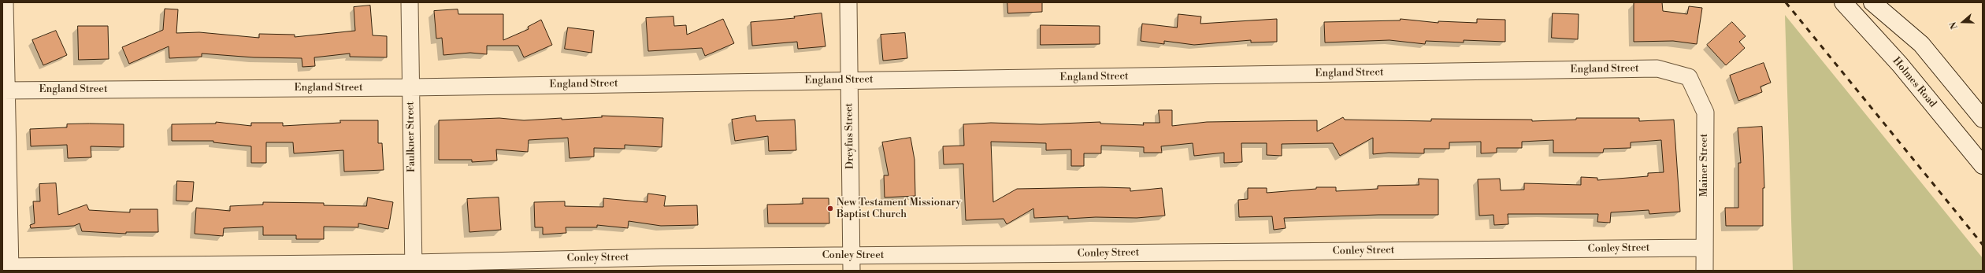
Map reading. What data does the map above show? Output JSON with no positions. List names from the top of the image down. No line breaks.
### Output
{"streets":{"main road":["Holmes Road"],"street":["England Street","Dreyfus Street","Faulkner Street","Mainer Street","Conley Street"]},"crossings":[["England Street","Dreyfus Street"],["England Street","Faulkner Street"],["England Street","Mainer Street"],["Dreyfus Street","Conley Street"],["Faulkner Street","Conley Street"],["Mainer Street","Conley Street"]],"places":["New Testament Missionary Baptist Church"],"north":"left"}
